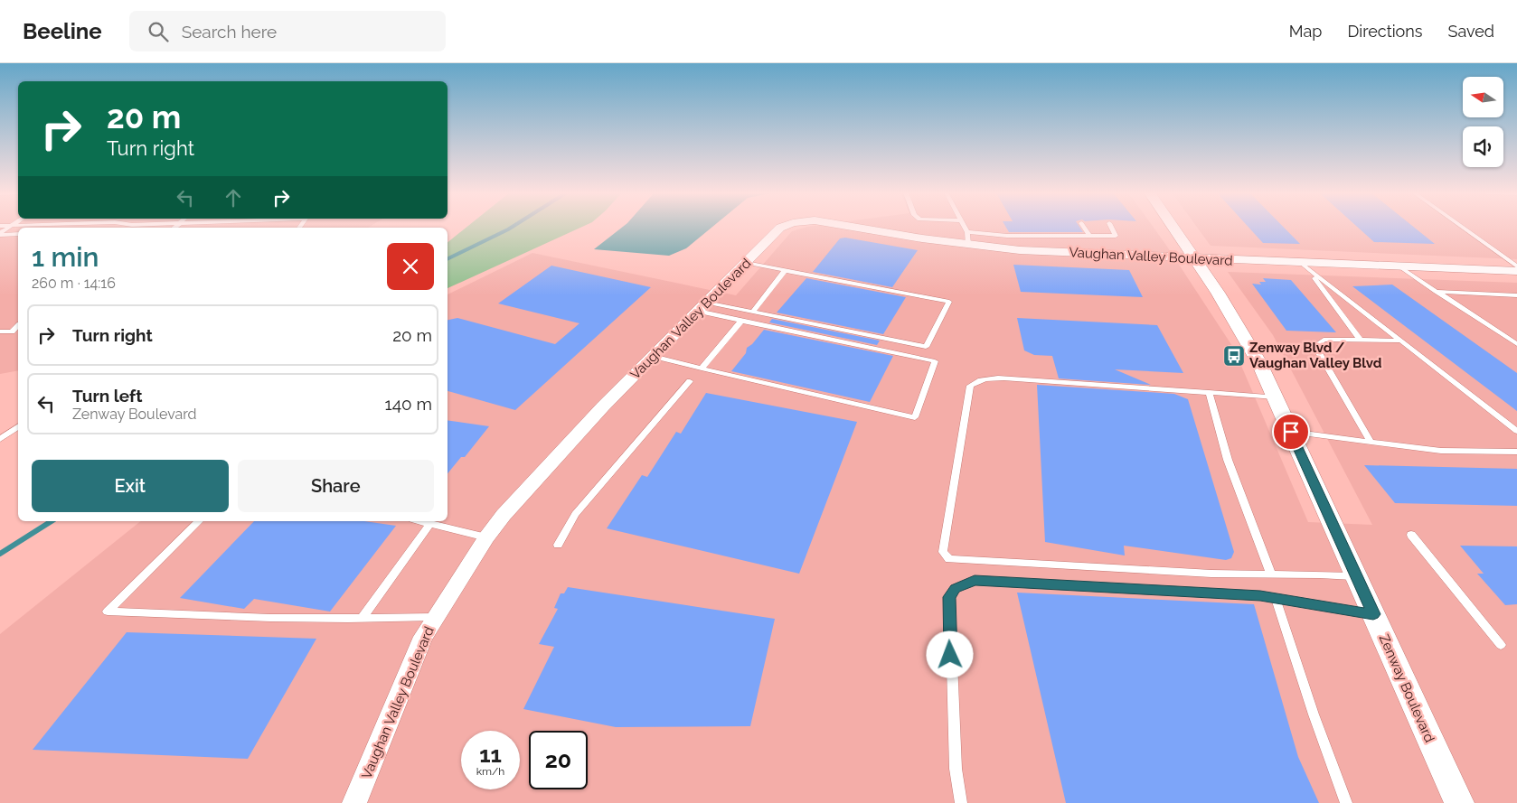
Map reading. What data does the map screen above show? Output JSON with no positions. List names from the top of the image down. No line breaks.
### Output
{"streets":{"street":["Vaughan Valley Boulevard","Zenway Boulevard"]},"crossings":[["Vaughan Valley Boulevard","Zenway Boulevard"]],"places":{"bus stop":["Zenway Blvd / Vaughan Valley Blvd"]},"north":"left","page":{"header":"Beeline","search":"Search here","nav":["Map","Directions","Saved"],"turn":["20 m","Turn right"],"heading":["1 min","260 m · 14:16"],"list":[{"name":"Turn right","value":"20 m"},{"name":"Turn left","note":"Zenway Boulevard","value":"140 m"}],"buttons":["Exit","Share"],"speed":"11 km/h","limit":"20"}}
